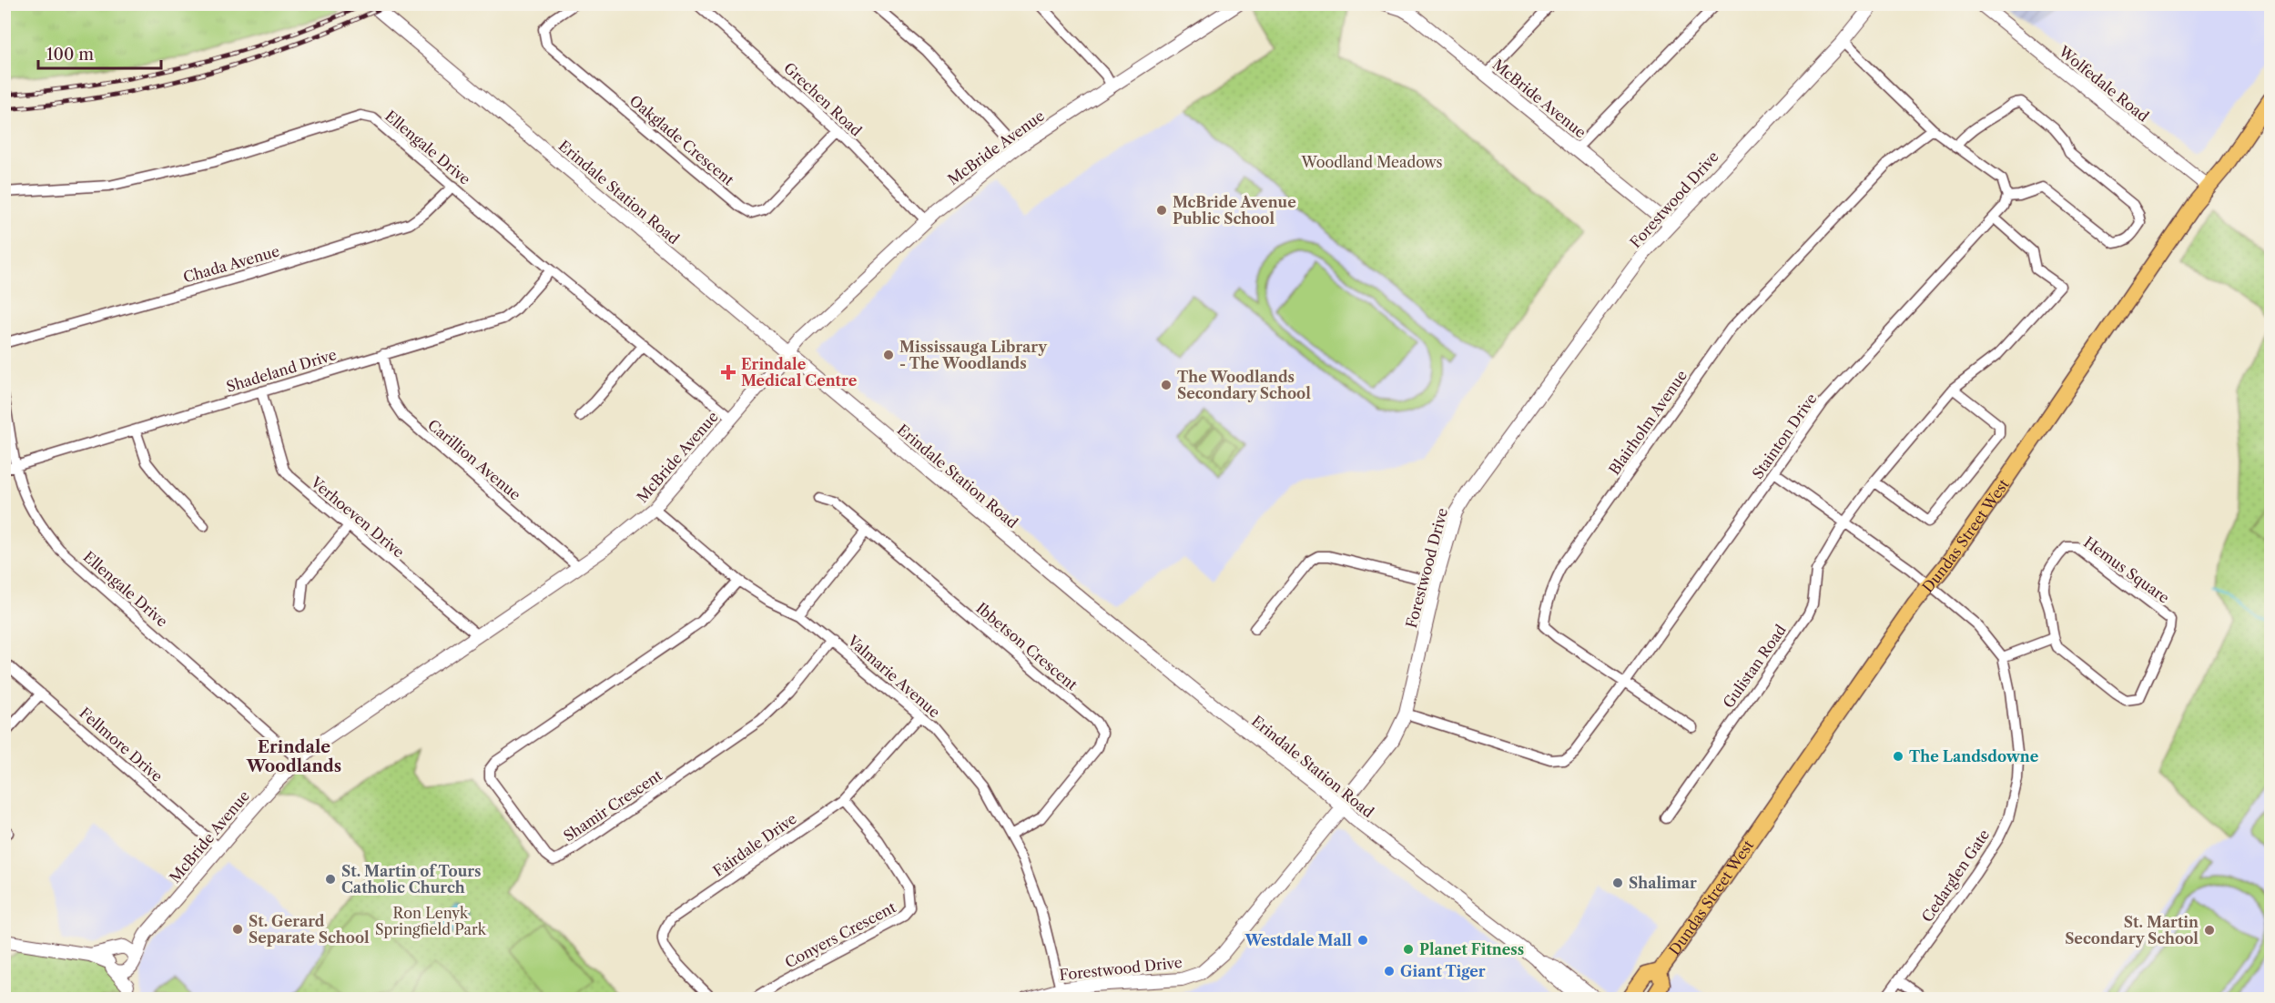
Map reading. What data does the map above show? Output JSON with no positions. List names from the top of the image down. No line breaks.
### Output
{"streets":{"main road":["Dundas Street West"],"street":["Wolfedale Road","McBride Avenue","Grechen Road","Oakglade Crescent","Ellengale Drive","Erindale Station Road","Forestwood Drive","Chada Avenue","Shadeland Drive","Blairholm Avenue","Stainton Drive","Carillion Avenue","Verhoeven Drive","Hemus Square","Ibbetson Crescent","Gulistan Road","Valmarie Avenue","Fellmore Drive","Shamir Crescent","Fairdale Drive","Cedarglen Gate","Conyers Crescent"]},"crossings":[["Wolfedale Road","Dundas Street West"],["McBride Avenue","Grechen Road"],["McBride Avenue","Ellengale Drive"],["McBride Avenue","Erindale Station Road"],["McBride Avenue","Forestwood Drive"],["McBride Avenue","Carillion Avenue"],["McBride Avenue","Verhoeven Drive"],["McBride Avenue","Valmarie Avenue"],["McBride Avenue","Fellmore Drive"],["Grechen Road","Oakglade Crescent"],["Ellengale Drive","Chada Avenue"],["Ellengale Drive","Shadeland Drive"],["Erindale Station Road","Forestwood Drive"],["Forestwood Drive","Stainton Drive"],["Forestwood Drive","Valmarie Avenue"],["Shadeland Drive","Carillion Avenue"],["Shadeland Drive","Verhoeven Drive"],["Blairholm Avenue","Stainton Drive"],["Stainton Drive","Gulistan Road"],["Stainton Drive","Cedarglen Gate"],["Dundas Street West","Cedarglen Gate"],["Ibbetson Crescent","Valmarie Avenue"],["Gulistan Road","Cedarglen Gate"],["Valmarie Avenue","Shamir Crescent"],["Valmarie Avenue","Fairdale Drive"],["Fairdale Drive","Conyers Crescent"]],"districts":["Erindale Woodlands"],"parks":["Woodland Meadows","Ron Lenyk Springfield Park"],"places":{"other":["McBride Avenue Public School","Mississauga Library - The Woodlands","The Woodlands Secondary School","The Landsdowne","St. Martin of Tours Catholic Church","Shalimar","St. Gerard Separate School","St. Martin Secondary School","Westdale Mall","Planet Fitness","Giant Tiger"],"health":["Erindale Medical Centre"]},"scale_bar":"100 m"}
